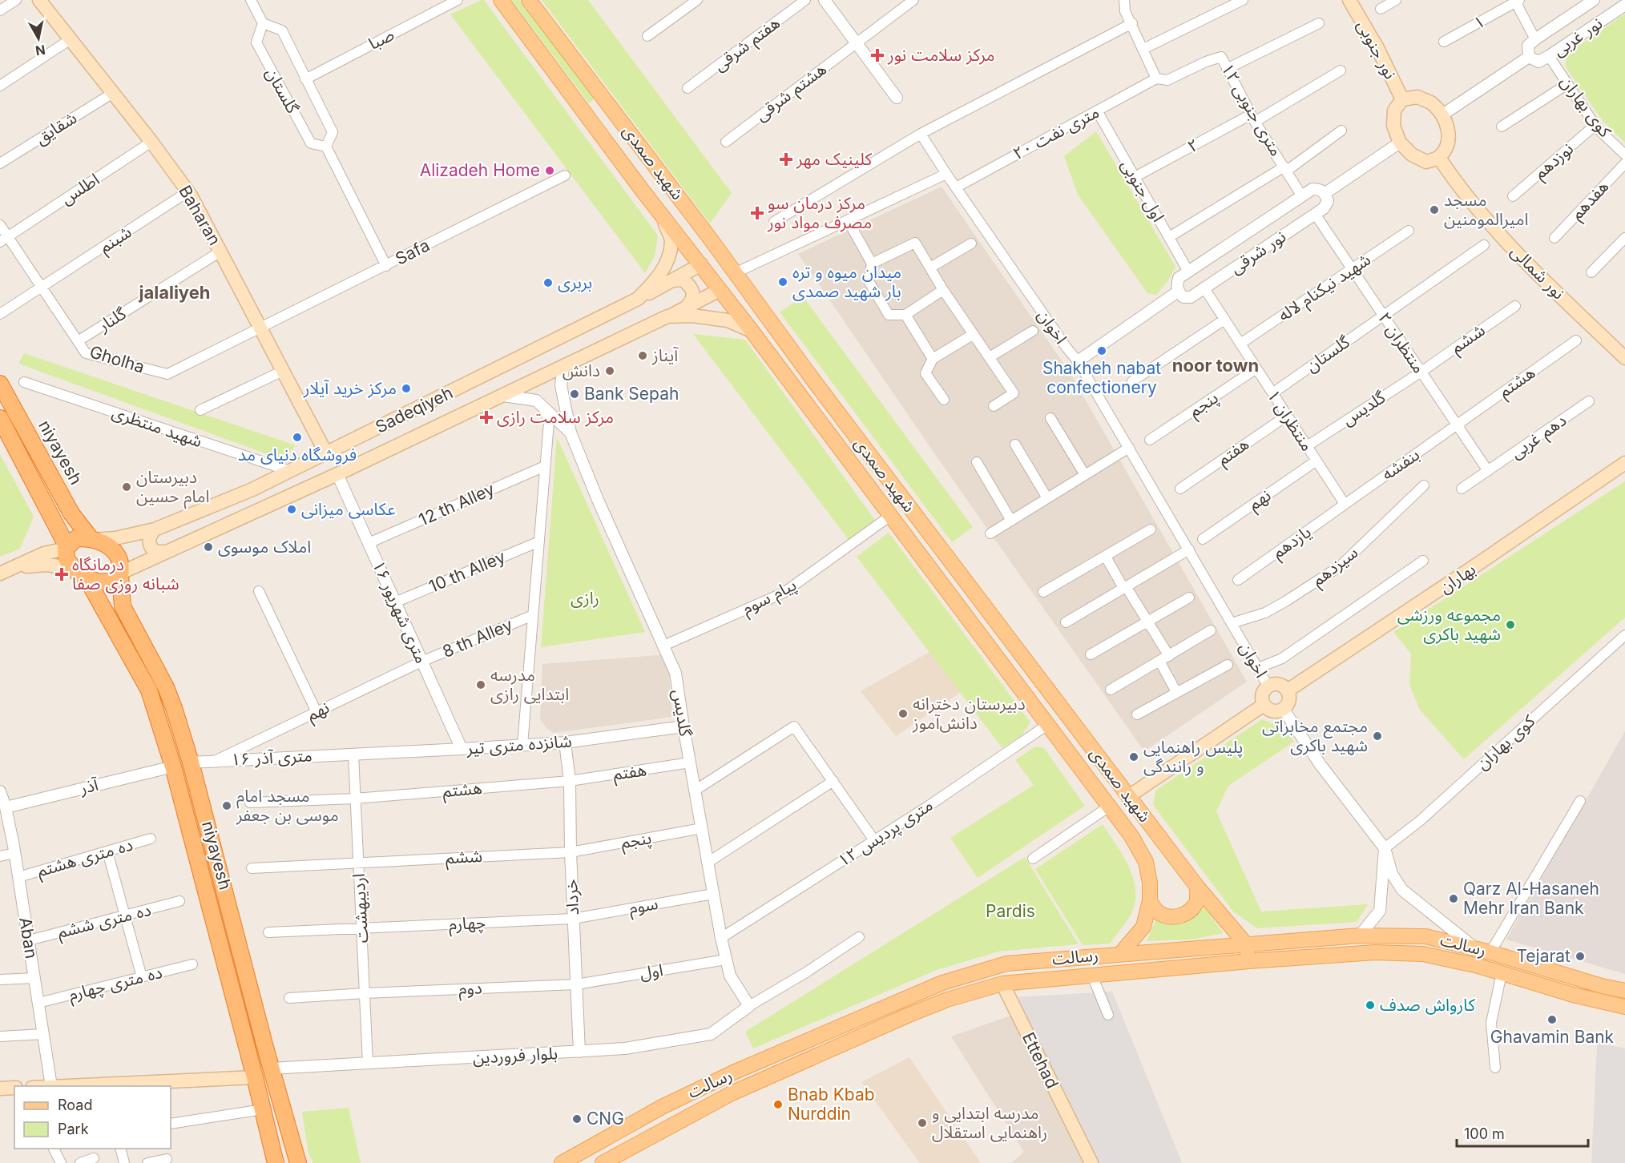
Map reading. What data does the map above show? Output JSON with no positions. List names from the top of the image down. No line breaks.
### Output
{"streets":{"highway":["niyayesh"],"main road":["نور جنوبی","شهید صمدی","Baharan","نور شمالی","Sadeqiyeh","بهاران","رسالت","Ettehad"],"street":["۱","نور غربی","صبا","هفتم شرقی","گلستان","هشتم شرقی","کوی بهاران","۱۲ متری جنوبی","شقایق","۲۰ متری نفت","۲","نوزدهم","اطلس","اول جنوبی","هفدهم","شبنم","Safa","نور شرقی","شهید نیکنام لاله","گلنار","اخوان","ششم","منتظران ۲","Gholha","هشتم","پنجم","گلدیس","منتظران ۱","شهید منتظری","دهم غربی","هفتم","بنفشه","نهم","12 th Alley","یازدهم","سیزدهم","10 th Alley","پیام سوم","۱۶ متری شهریور","8 th Alley","شانزده متری تیر","۱۶ متری آذر","آذر","۱۲ متری پردیس","ده متری هشتم","خرداد","سوم","اردیبهشت","ده متری ششم","چهارم","Aban","اول","ده متری چهارم","دوم","بلوار فروردین"]},"crossings":[["نور غربی","نور جنوبی"],["نور غربی","کوی بهاران"],["نور غربی","نور شرقی"],["نور غربی","نور شمالی"],["صبا","گلستان"],["نور جنوبی","نور شرقی"],["نور جنوبی","نور شمالی"],["گلستان","منتظران ۲"],["گلستان","منتظران ۱"],["کوی بهاران","نوزدهم"],["۱۲ متری جنوبی","۲۰ متری نفت"],["۱۲ متری جنوبی","۲"],["۱۲ متری جنوبی","نور شرقی"],["شقایق","Baharan"],["۲۰ متری نفت","اول جنوبی"],["۲۰ متری نفت","اخوان"],["۲","اول جنوبی"],["شهید صمدی","Sadeqiyeh"],["شهید صمدی","پیام سوم"],["شهید صمدی","۱۲ متری پردیس"],["شهید صمدی","رسالت"],["اطلس","Baharan"],["اطلس","Gholha"],["اول جنوبی","نور شرقی"],["Baharan","شبنم"],["Baharan","Safa"],["Baharan","گلنار"],["Baharan","Gholha"],["Baharan","Sadeqiyeh"],["شبنم","Gholha"],["Safa","Gholha"],["نور شرقی","نور شمالی"],["نور شرقی","اخوان"],["نور شرقی","منتظران ۲"],["نور شرقی","منتظران ۱"],["شهید نیکنام لاله","منتظران ۲"],["شهید نیکنام لاله","منتظران ۱"],["گلنار","Gholha"],["اخوان","سیزدهم"],["اخوان","بهاران"],["ششم","منتظران ۲"],["ششم","پنجم"],["ششم","گلدیس"],["ششم","خرداد"],["ششم","اردیبهشت"],["منتظران ۲","هشتم"],["منتظران ۲","گلدیس"],["منتظران ۲","دهم غربی"],["منتظران ۲","بنفشه"],["هشتم","هفتم"],["هشتم","بنفشه"],["هشتم","خرداد"],["هشتم","اردیبهشت"],["پنجم","گلدیس"],["پنجم","منتظران ۱"],["پنجم","خرداد"],["گلدیس","منتظران ۱"],["گلدیس","هفتم"],["گلدیس","پیام سوم"],["گلدیس","شانزده متری تیر"],["گلدیس","۱۲ متری پردیس"],["گلدیس","سوم"],["گلدیس","اول"],["گلدیس","بلوار فروردین"],["Sadeqiyeh","شهید منتظری"],["Sadeqiyeh","niyayesh"],["Sadeqiyeh","۱۶ متری شهریور"],["منتظران ۱","هفتم"],["منتظران ۱","بنفشه"],["منتظران ۱","نهم"],["منتظران ۱","یازدهم"],["هفتم","خرداد"],["niyayesh","۱۶ متری آذر"],["niyayesh","آذر"],["niyayesh","بلوار فروردین"],["بنفشه","یازدهم"],["نهم","۱۶ متری شهریور"],["نهم","8 th Alley"],["نهم","۱۶ متری آذر"],["12 th Alley","۱۶ متری شهریور"],["10 th Alley","۱۶ متری شهریور"],["۱۶ متری شهریور","8 th Alley"],["۱۶ متری شهریور","شانزده متری تیر"],["شانزده متری تیر","۱۶ متری آذر"],["شانزده متری تیر","خرداد"],["شانزده متری تیر","اردیبهشت"],["۱۶ متری آذر","اردیبهشت"],["آذر","Aban"],["ده متری هشتم","Aban"],["خرداد","سوم"],["خرداد","چهارم"],["خرداد","اول"],["خرداد","دوم"],["خرداد","بلوار فروردین"],["سوم","چهارم"],["اردیبهشت","چهارم"],["اردیبهشت","دوم"],["اردیبهشت","بلوار فروردین"],["ده متری ششم","Aban"],["Aban","ده متری چهارم"],["رسالت","Ettehad"],["اول","دوم"]],"districts":["jalaliyeh","noor town"],"parks":["رازی","Pardis"],"places":{"health":["مرکز سلامت نور","کلینیک مهر","مرکز درمان سو مصرف مواد نور","مرکز سلامت رازی","درمانگاه شبانه روزی صفا"],"other":["Alizadeh Home","مسجد امیرالمومنین","میدان میوه و تره بار شهید صمدی","بربری","Shakheh nabat confectionery","آیناز","دانش","مرکز خرید آیلار","Bank Sepah","فروشگاه دنیای مد","دبیرستان امام حسین","عکاسی میزانی","املاک موسوی","مجموعه ورزشی شهید باکری","مدرسه ابتدایی رازی","دبیرستان دخترانه دانش‌آموز","مجتمع مخابراتی شهید باکری","پلیس راهنمایی و رانندگی","مسجد امام موسی بن جعفر","Qarz Al-Hasaneh Mehr Iran Bank","Tejarat","کارواش صدف","Ghavamin Bank","Bnab Kbab Nurddin","CNG","مدرسه ابتدایی و راهنمایی استقلال"]},"legend":["Road","Park"],"scale_bar":"100 m","north":"bottom"}
